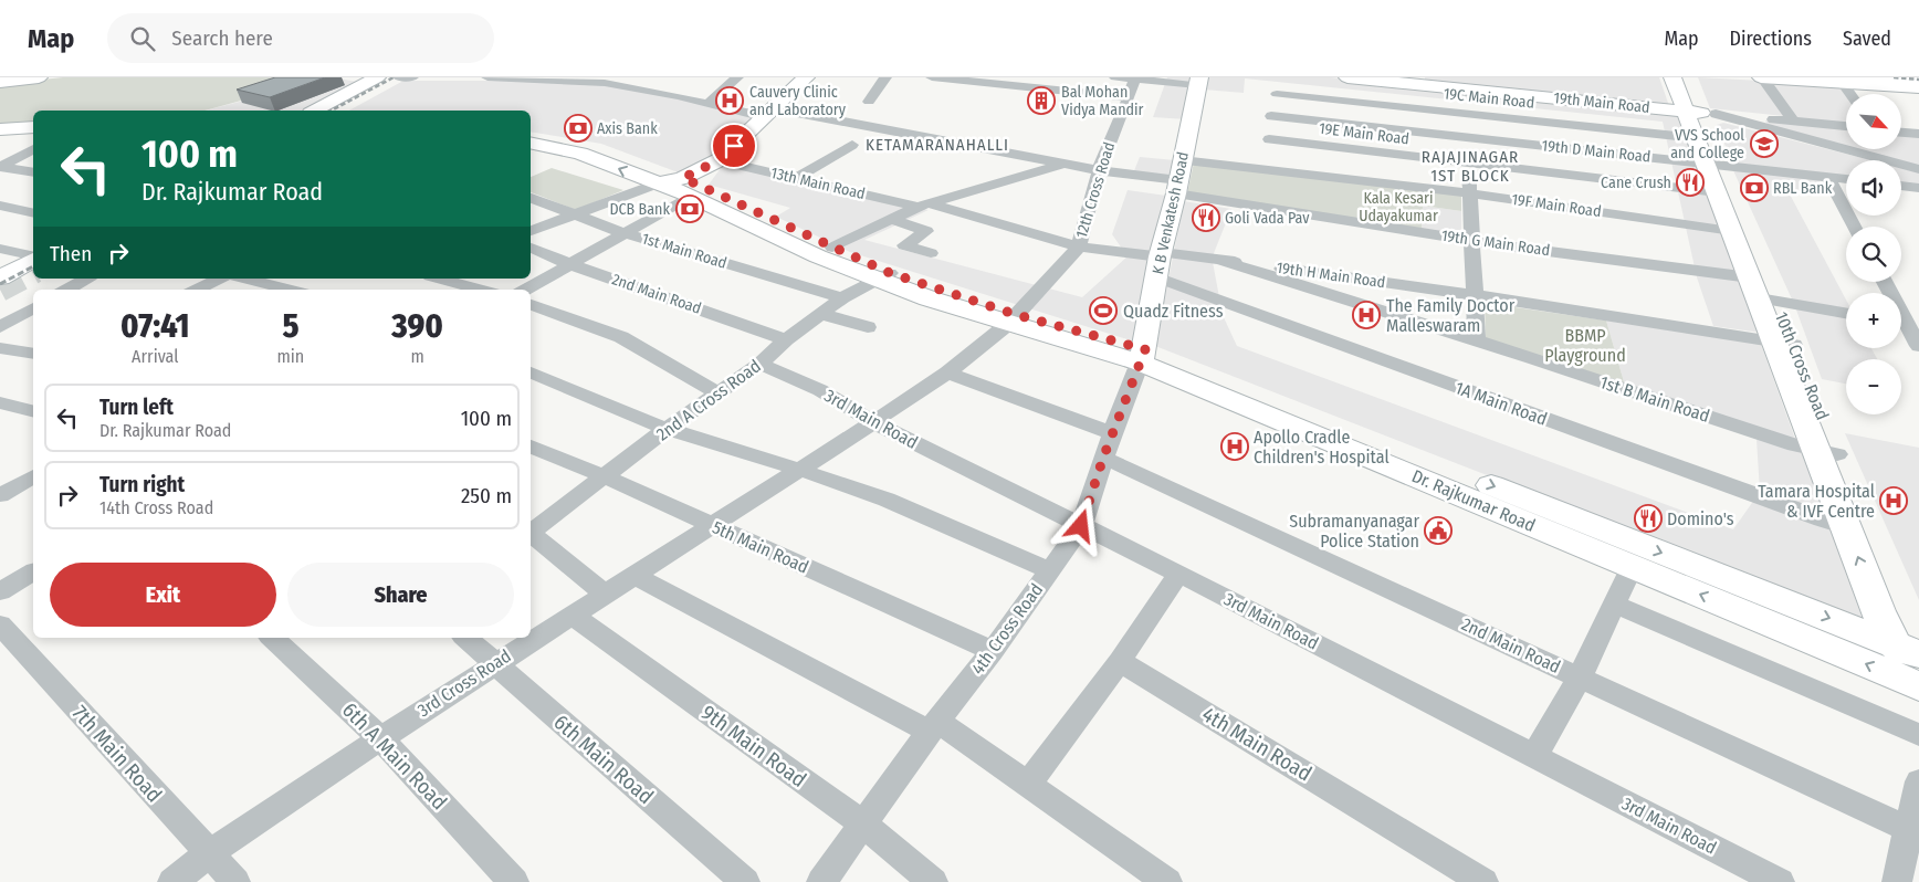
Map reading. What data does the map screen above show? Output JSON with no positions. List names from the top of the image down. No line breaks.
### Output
{"streets":{"main road":["19th Main Road","K B Venkatesh Road","10th Cross Road","Dr. Rajkumar Road"],"street":["19C Main Road","19E Main Road","19th D Main Road","13th Main Road","12th Cross Road","19F Main Road","19th G Main Road","1st Main Road","19th H Main Road","2nd Main Road","1st B Main Road","2nd A Cross Road","1A Main Road","3rd Main Road","5th Main Road","4th Cross Road","3rd Cross Road","4th Main Road","9th Main Road","7th Main Road","6th A Main Road","6th Main Road"]},"crossings":[["19C Main Road","10th Cross Road"],["19th Main Road","10th Cross Road"],["19E Main Road","19F Main Road"],["19E Main Road","10th Cross Road"],["19th D Main Road","10th Cross Road"],["13th Main Road","12th Cross Road"],["13th Main Road","K B Venkatesh Road"],["13th Main Road","19th H Main Road"],["13th Main Road","1A Main Road"],["12th Cross Road","Dr. Rajkumar Road"],["12th Cross Road","3rd Cross Road"],["19F Main Road","K B Venkatesh Road"],["19F Main Road","19th G Main Road"],["19F Main Road","10th Cross Road"],["K B Venkatesh Road","19th G Main Road"],["K B Venkatesh Road","19th H Main Road"],["K B Venkatesh Road","1A Main Road"],["K B Venkatesh Road","Dr. Rajkumar Road"],["K B Venkatesh Road","4th Cross Road"],["19th G Main Road","10th Cross Road"],["1st Main Road","2nd A Cross Road"],["19th H Main Road","10th Cross Road"],["19th H Main Road","1st B Main Road"],["19th H Main Road","1A Main Road"],["2nd Main Road","2nd A Cross Road"],["2nd Main Road","4th Cross Road"],["10th Cross Road","1st B Main Road"],["10th Cross Road","1A Main Road"],["10th Cross Road","Dr. Rajkumar Road"],["2nd A Cross Road","3rd Main Road"],["2nd A Cross Road","Dr. Rajkumar Road"],["2nd A Cross Road","5th Main Road"],["3rd Main Road","4th Cross Road"],["3rd Main Road","3rd Cross Road"],["Dr. Rajkumar Road","4th Cross Road"],["5th Main Road","4th Cross Road"],["5th Main Road","3rd Cross Road"],["4th Cross Road","9th Main Road"],["3rd Cross Road","9th Main Road"],["3rd Cross Road","7th Main Road"],["3rd Cross Road","6th A Main Road"],["3rd Cross Road","6th Main Road"]],"districts":["KETAMARANAHALLI","RAJAJINAGAR 1ST BLOCK"],"parks":["Kala Kesari Udayakumar","BBMP Playground"],"places":{"hospital":["Cauvery Clinic and Laboratory","The Family Doctor Malleswaram","Apollo Cradle Children's Hospital","Tamara Hospital & IVF Centre"],"building":["Bal Mohan Vidya Mandir"],"bank":["Axis Bank","RBL Bank","DCB Bank"],"school or university":["VVS School and College"],"restaurant":["Cane Crush","Goli Vada Pav","Domino's"],"sports":["Quadz Fitness"],"public building":["Subramanyanagar Police Station"]},"north":"bottom right","page":{"header":"Map","search":"Search here","nav":["Map","Directions","Saved"],"map_buttons":["+","−"],"turn":["100 m","Dr. Rajkumar Road"],"then":"Then","eta":["07:41","Arrival","5","min","390","m"],"list":[{"name":"Turn left","note":"Dr. Rajkumar Road","value":"100 m"},{"name":"Turn right","note":"14th Cross Road","value":"250 m"}],"buttons":["Exit","Share"]}}
